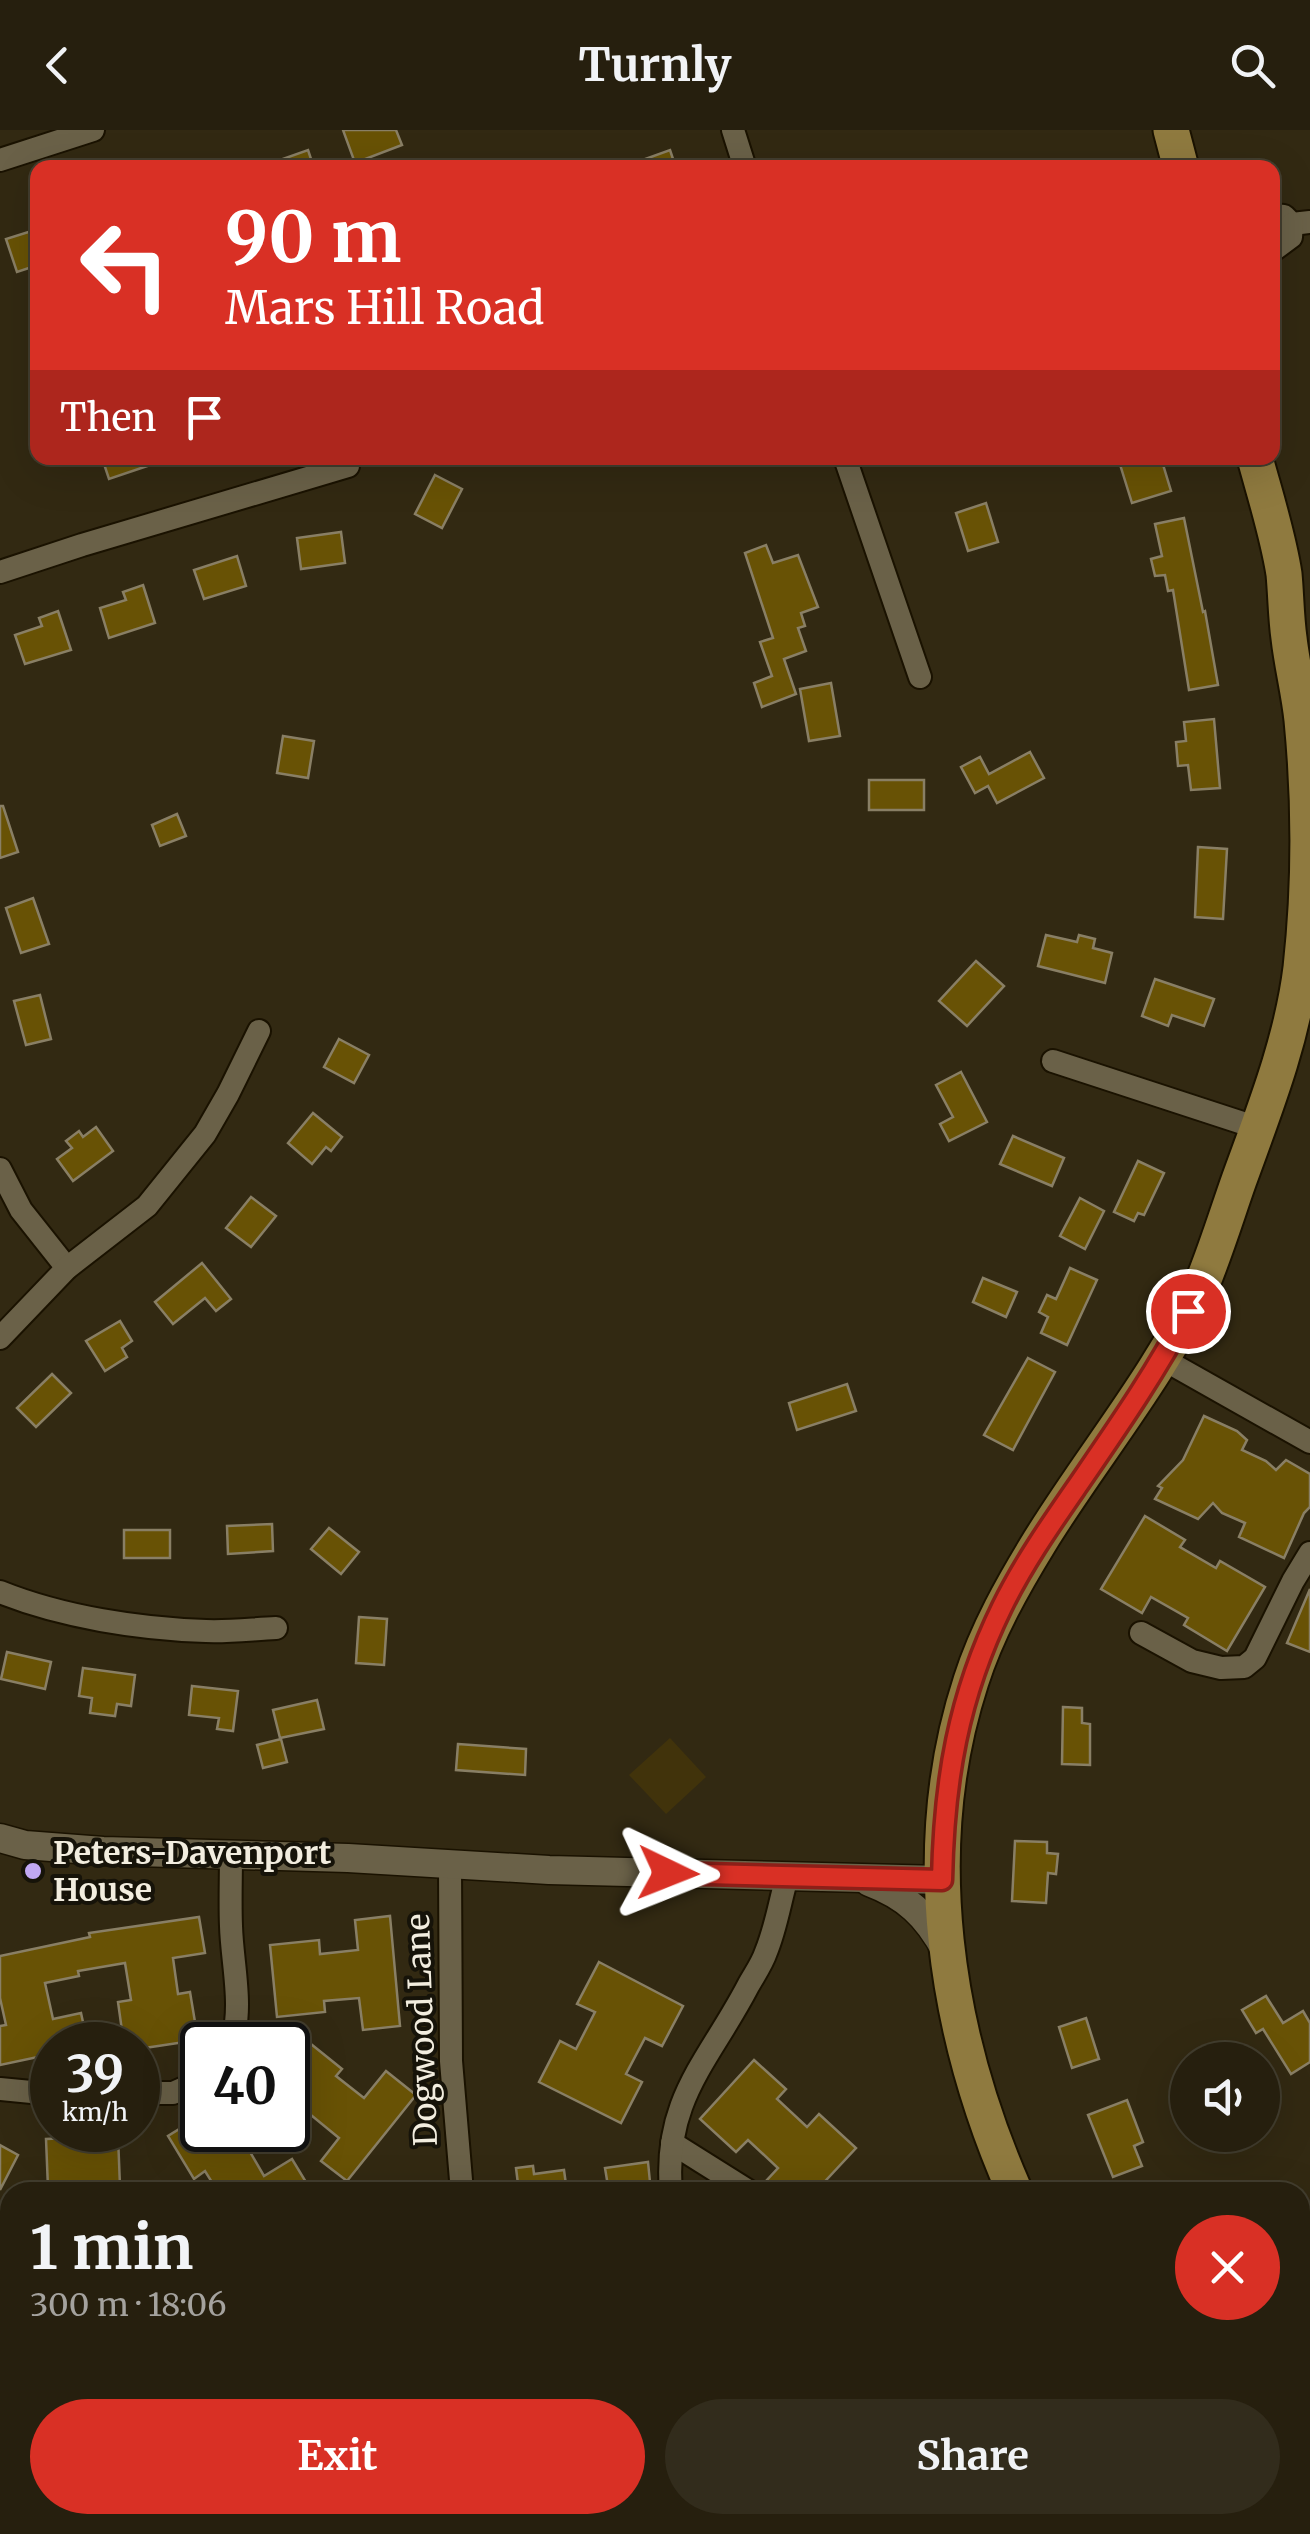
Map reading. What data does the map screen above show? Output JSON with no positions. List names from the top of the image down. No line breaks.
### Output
{"streets":{"street":["Dogwood Lane"]},"places":["Peters-Davenport House"],"page":{"header":"Turnly","turn":["90 m","Mars Hill Road"],"then":"Then","speed":"39 km/h","limit":"40","heading":["1 min","300 m · 18:06"],"buttons":["Exit","Share"]}}
